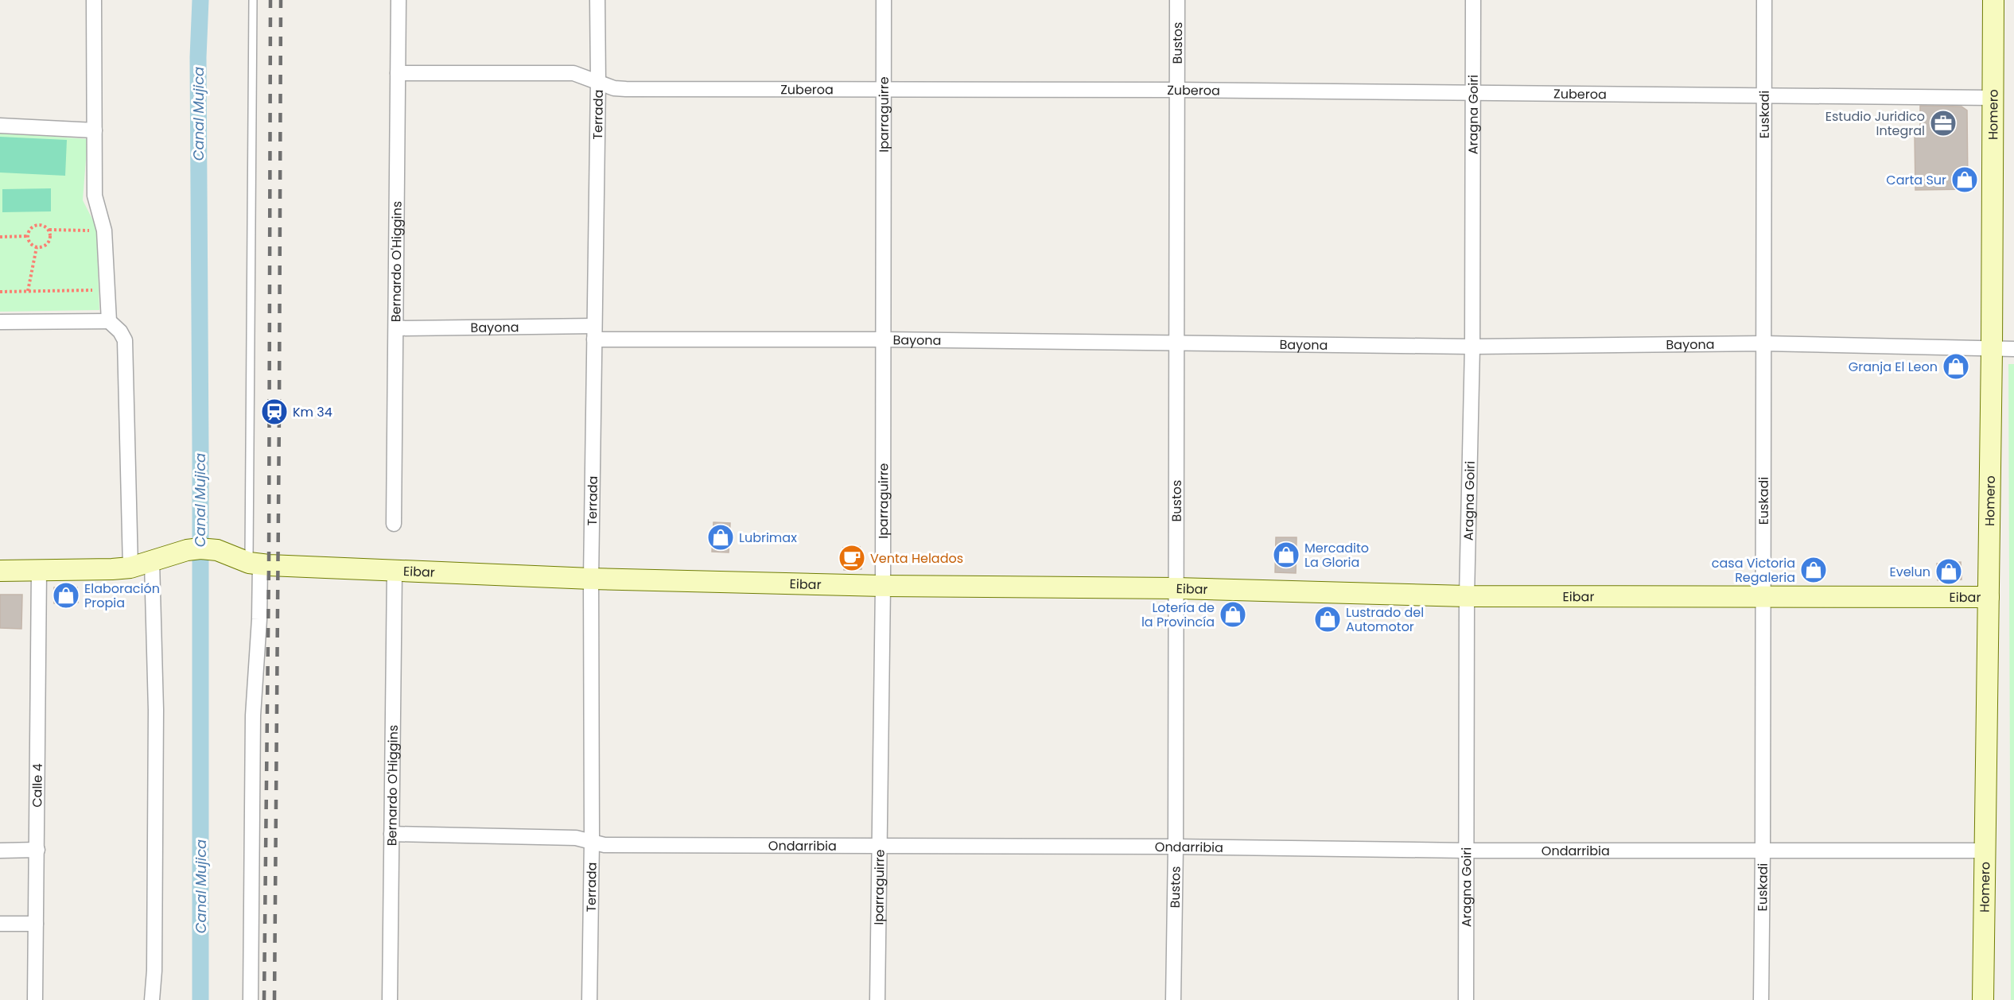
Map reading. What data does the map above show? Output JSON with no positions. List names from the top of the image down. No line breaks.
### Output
{"streets":{"street":["Bustos","Zuberoa","Terrada","Iparraguirre","Aragna Goiri","Euskadi","Homero","Bernardo O'Higgins","Bayona","Eibar","Calle 4","Ondarribia"]},"crossings":[["Bustos","Zuberoa"],["Bustos","Bayona"],["Bustos","Eibar"],["Bustos","Ondarribia"],["Zuberoa","Terrada"],["Zuberoa","Iparraguirre"],["Zuberoa","Aragna Goiri"],["Zuberoa","Euskadi"],["Zuberoa","Homero"],["Zuberoa","Bernardo O'Higgins"],["Terrada","Bayona"],["Terrada","Eibar"],["Terrada","Ondarribia"],["Iparraguirre","Bayona"],["Iparraguirre","Eibar"],["Iparraguirre","Ondarribia"],["Aragna Goiri","Bayona"],["Aragna Goiri","Eibar"],["Aragna Goiri","Ondarribia"],["Euskadi","Bayona"],["Euskadi","Eibar"],["Euskadi","Ondarribia"],["Homero","Bayona"],["Homero","Eibar"],["Homero","Ondarribia"],["Bernardo O'Higgins","Bayona"],["Bernardo O'Higgins","Eibar"],["Bernardo O'Higgins","Ondarribia"],["Eibar","Calle 4"]],"water":["Canal Mujica"],"places":{"office":["Estudio Juridico Integral"],"shop":["Carta Sur","Granja El Leon","Lubrimax","Mercadito La Gloria","casa Victoria Regaleria","Evelun","Elaboración Propia","Lotería de la Provincía","Lustrado del Automotor"],"station":["Km 34"],"cafe":["Venta Helados"]}}
